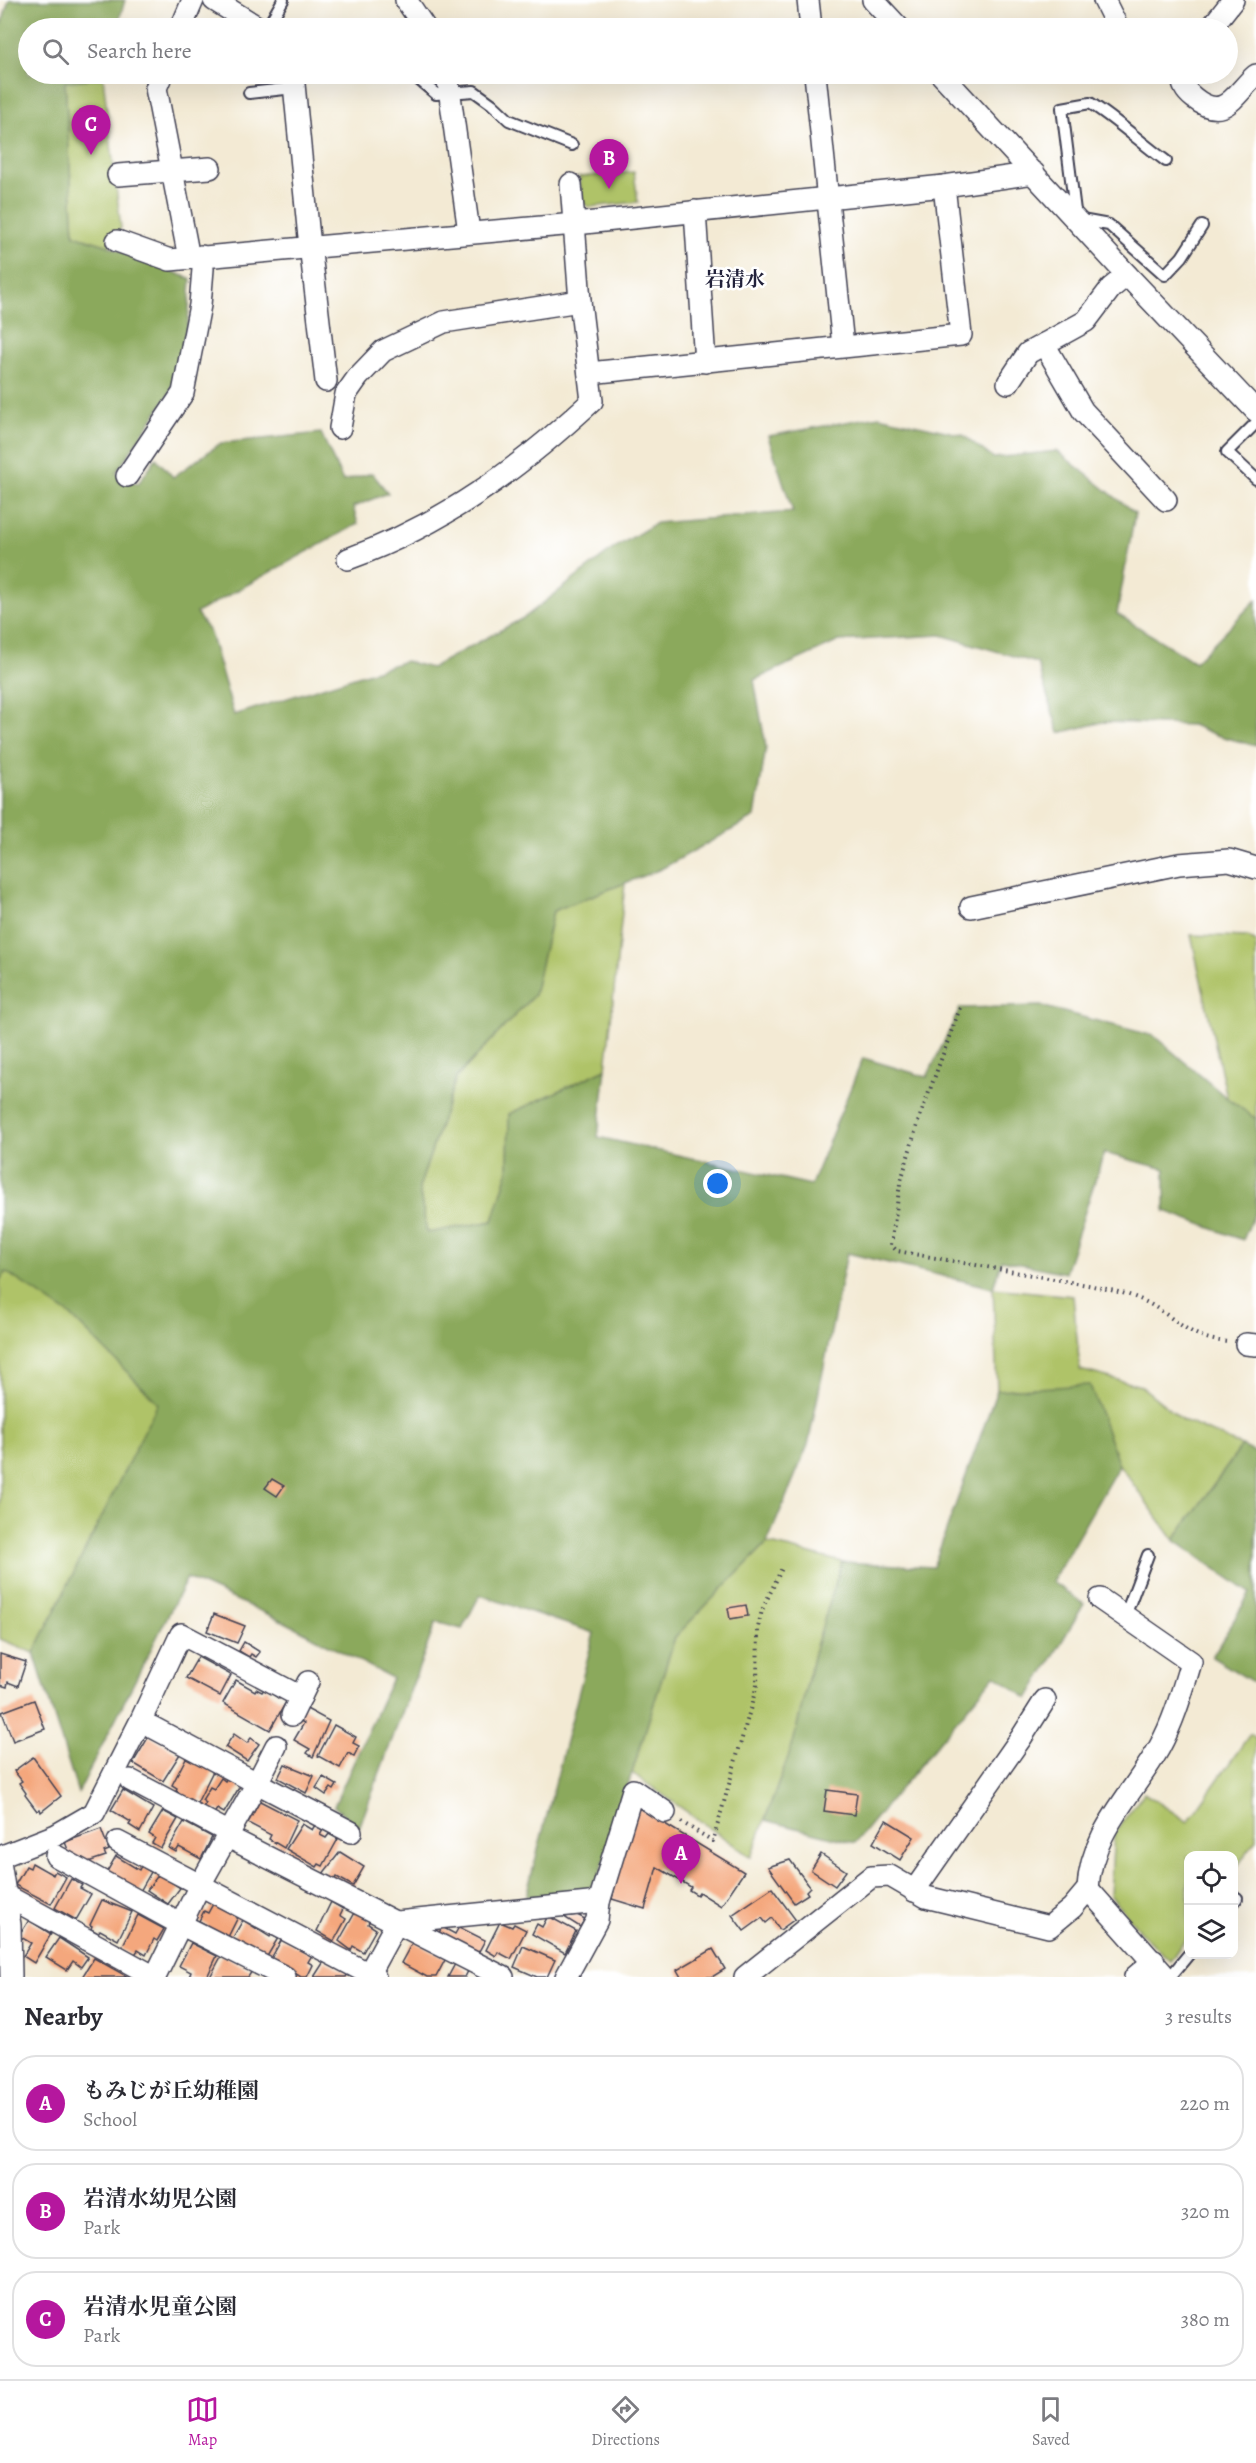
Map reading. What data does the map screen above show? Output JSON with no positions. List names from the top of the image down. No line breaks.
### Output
{"districts":["岩清水"],"page":{"search":"Search here","pins":["C","B","A"],"heading":["Nearby","3 results"],"list":[{"mark":"A","name":"もみじが丘幼稚園","note":"School","value":"220 m"},{"mark":"B","name":"岩清水幼児公園","note":"Park","value":"320 m"},{"mark":"C","name":"岩清水児童公園","note":"Park","value":"380 m"}],"nav":["Map","Directions","Saved"]}}
